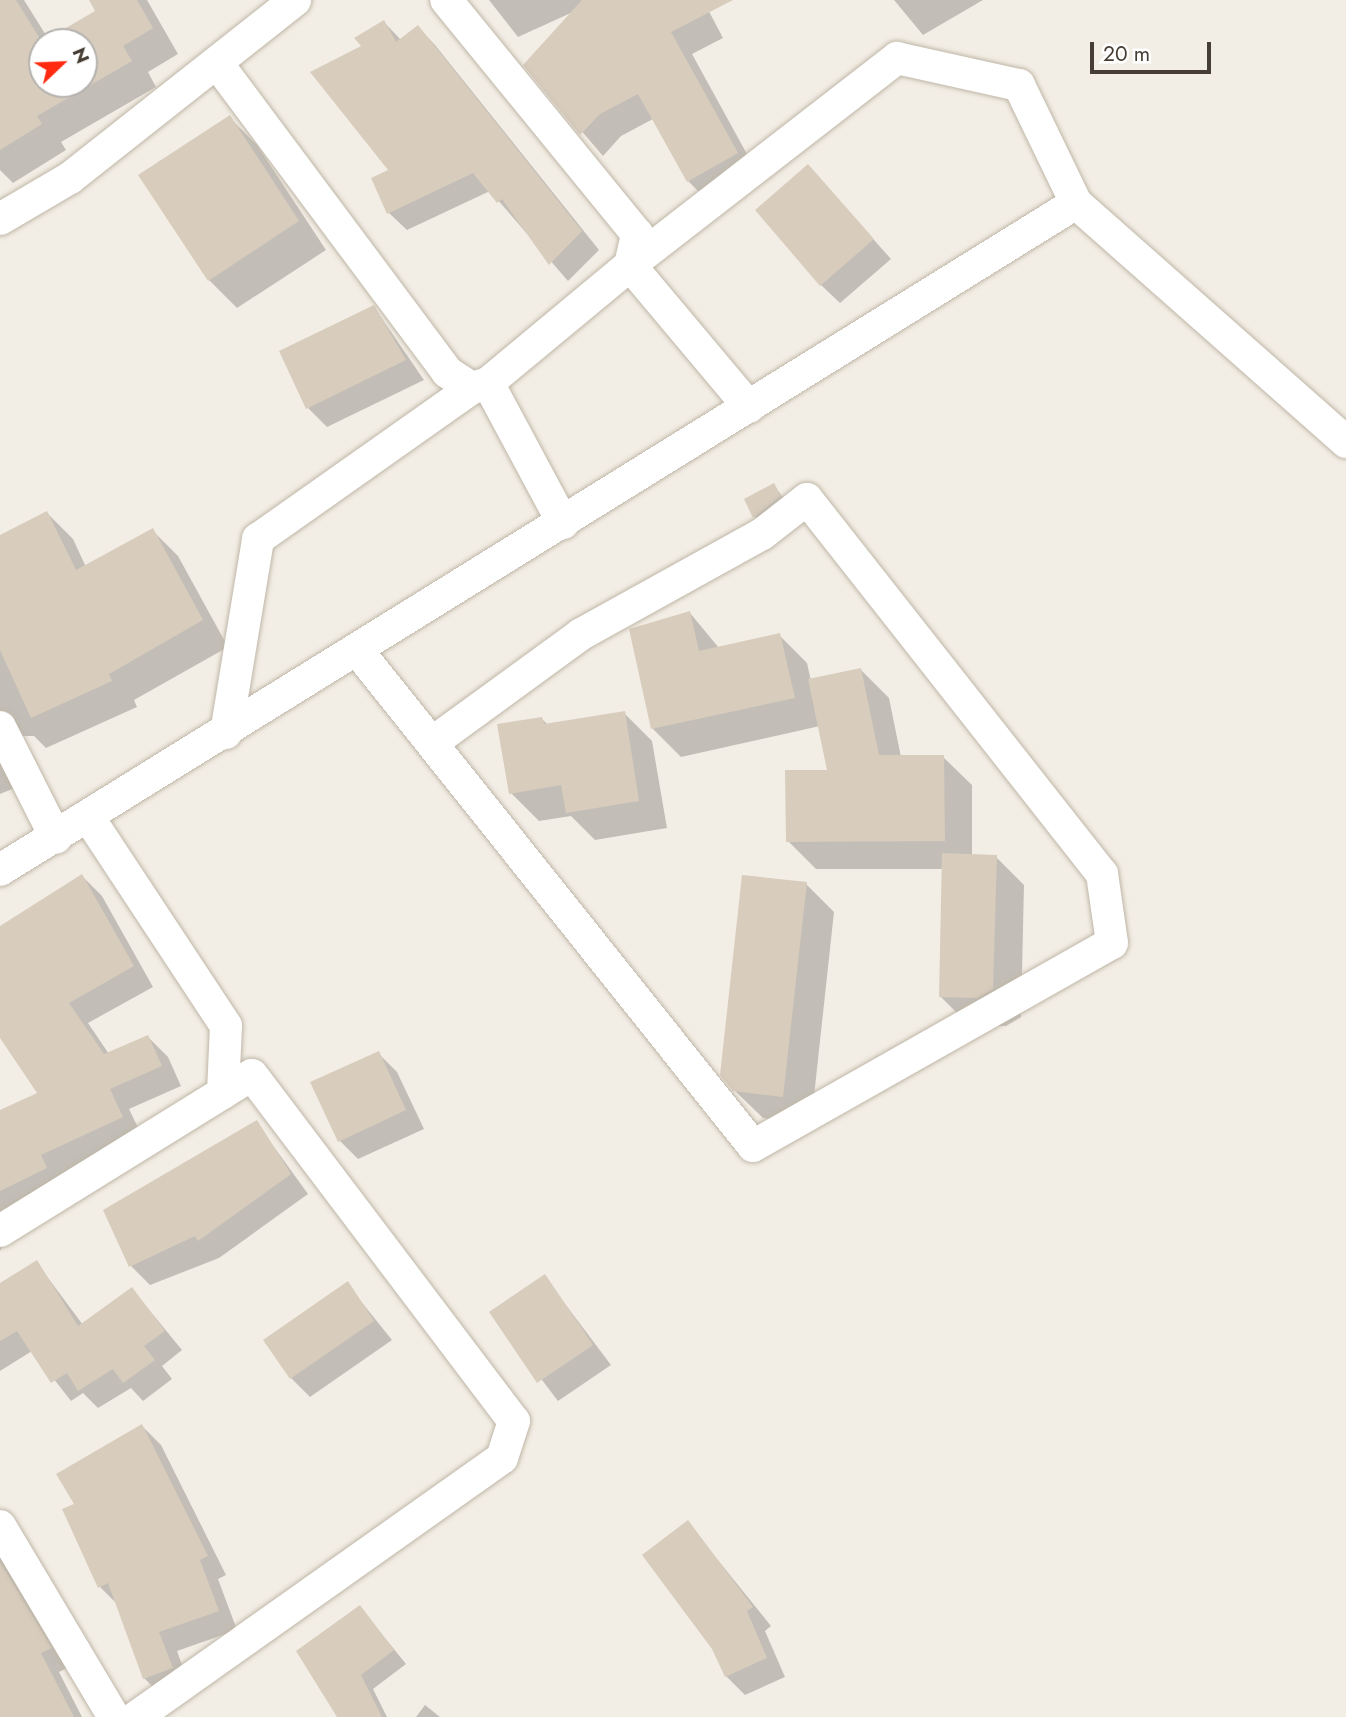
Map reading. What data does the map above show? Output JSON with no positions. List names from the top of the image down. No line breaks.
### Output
{"scale_bar":"20 m","north":"top right"}
